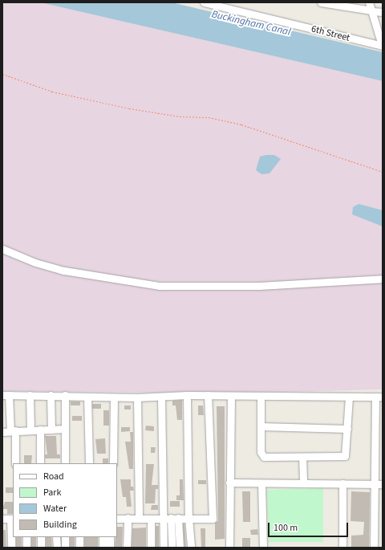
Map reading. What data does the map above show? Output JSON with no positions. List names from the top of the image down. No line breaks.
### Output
{"streets":{"street":["6th Street"]},"water":["Buckingham Canal"],"legend":["Road","Park","Water","Building"],"scale_bar":"100 m"}
